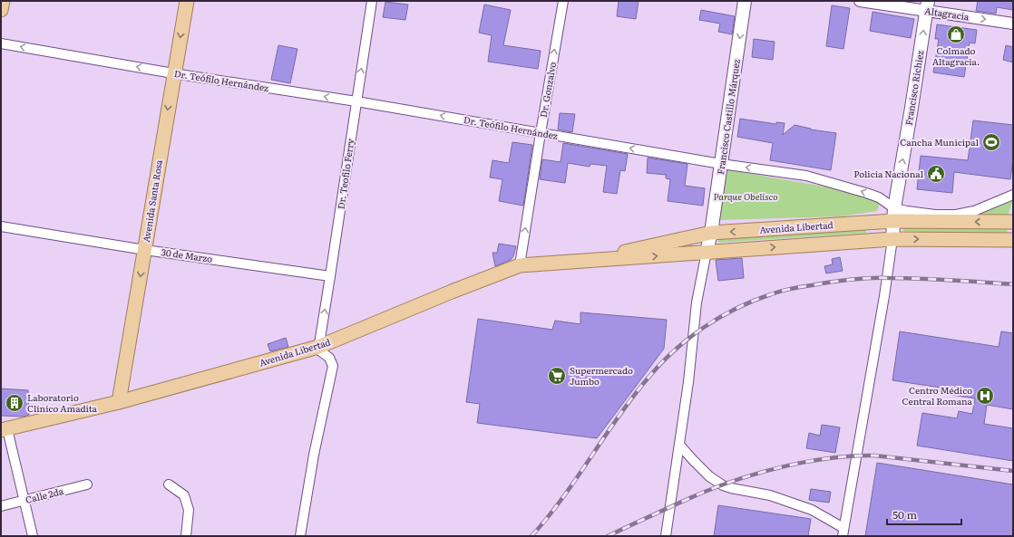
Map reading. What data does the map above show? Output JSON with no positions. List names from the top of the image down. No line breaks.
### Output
{"streets":{"main road":["Francisco Richiez","Francisco Castillo Márquez","Avenida Santa Rosa","Avenida Libertad"],"street":["Altagracia","Dr. Teófilo Hernández","Dr. Gonzalvo","Dr. Teofilo Ferry","30 de Marzo","Calle 2da"]},"crossings":[["Altagracia","Francisco Richiez"],["Dr. Teófilo Hernández","Francisco Richiez"],["Dr. Teófilo Hernández","Dr. Gonzalvo"],["Dr. Teófilo Hernández","Francisco Castillo Márquez"],["Dr. Teófilo Hernández","Dr. Teofilo Ferry"],["Dr. Teófilo Hernández","Avenida Santa Rosa"],["Dr. Teófilo Hernández","Avenida Libertad"],["Francisco Richiez","Avenida Libertad"],["Dr. Gonzalvo","Avenida Libertad"],["Francisco Castillo Márquez","Avenida Libertad"],["Dr. Teofilo Ferry","Avenida Libertad"],["Dr. Teofilo Ferry","30 de Marzo"],["Avenida Santa Rosa","Avenida Libertad"],["Avenida Santa Rosa","30 de Marzo"]],"one_way":["Altagracia","Dr. Teófilo Hernández","Francisco Richiez","Dr. Gonzalvo","Francisco Castillo Márquez","Dr. Teofilo Ferry","Avenida Santa Rosa"],"parks":["Parque Obelisco"],"places":{"shop":["Colmado Altagracia."],"sports":["Cancha Municipal"],"public building":["Policia Nacional"],"supermarket":["Supermercado Jumbo"],"hospital":["Centro Médico Central Romana"],"building":["Laboratorio Clínico Amadita"]},"scale_bar":"50 m"}
